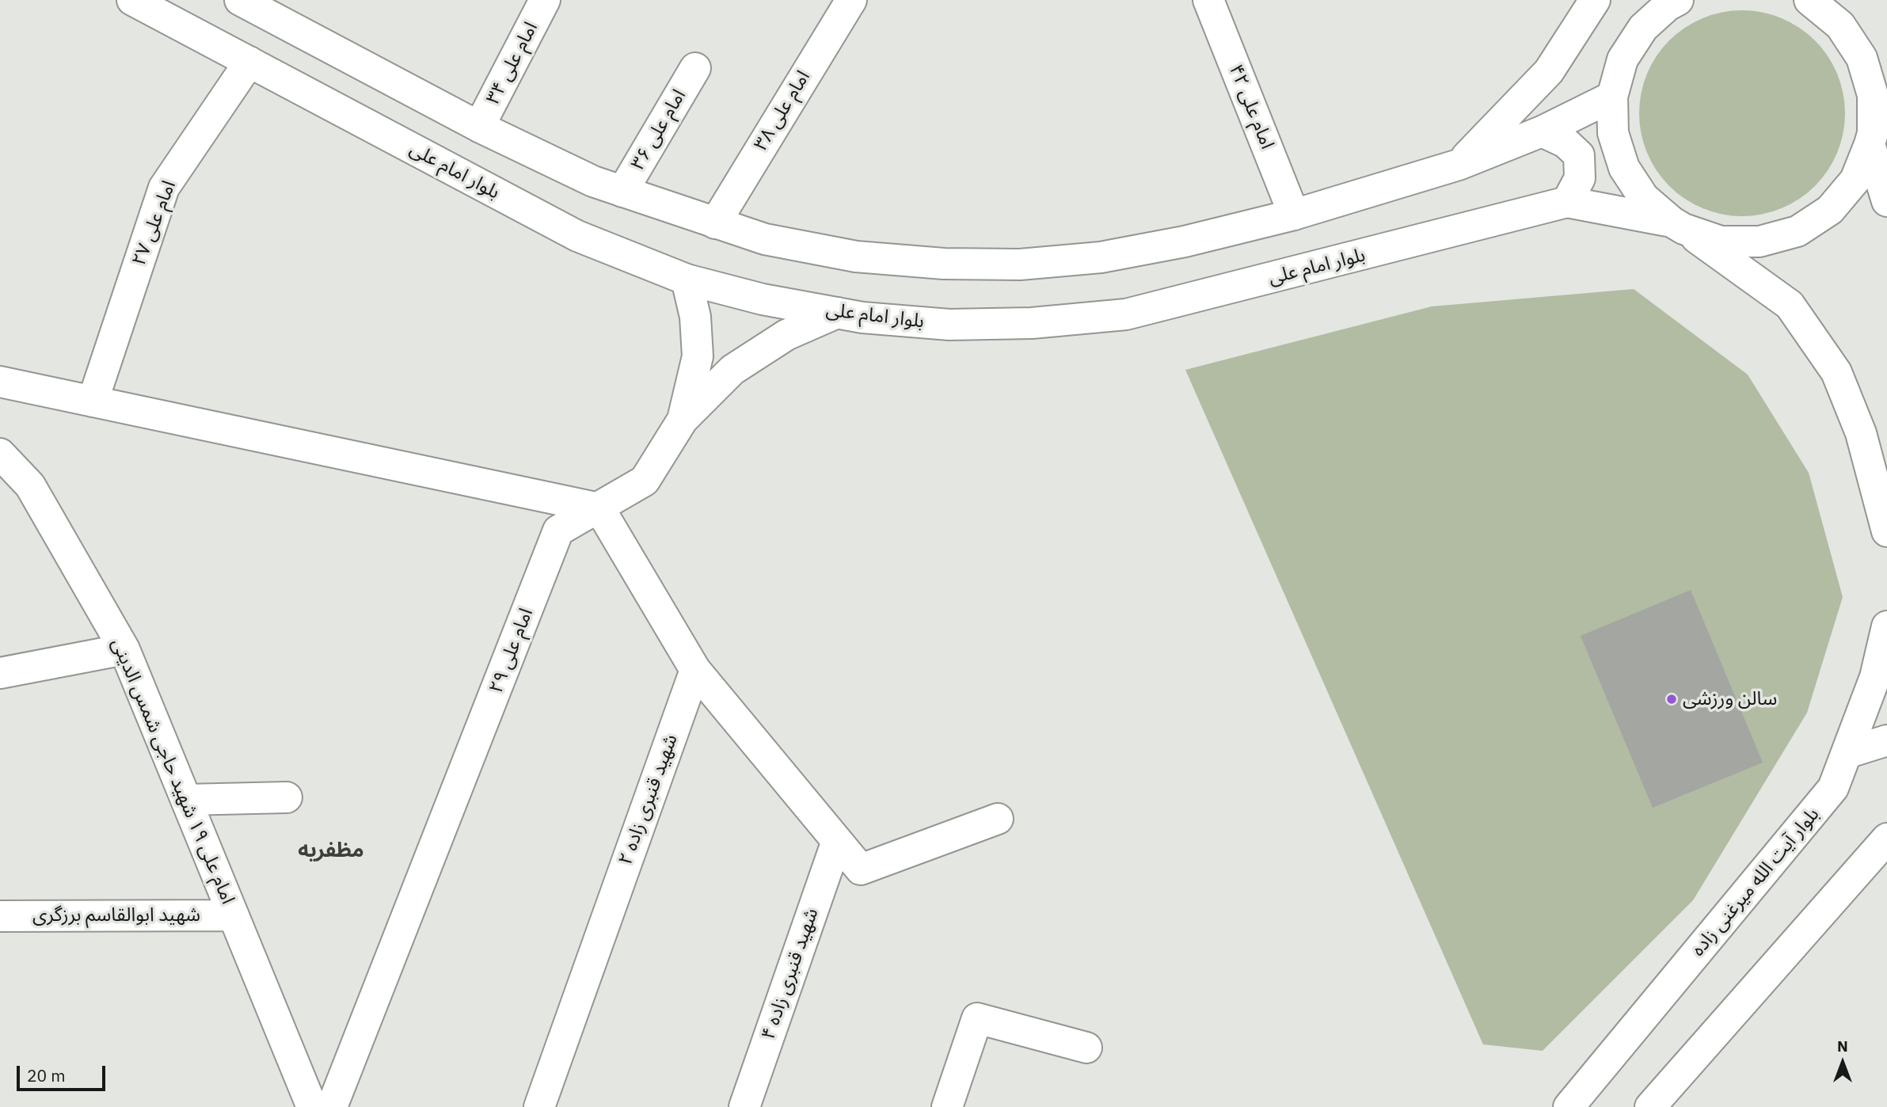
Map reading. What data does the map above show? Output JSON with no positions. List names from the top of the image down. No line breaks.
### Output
{"streets":{"street":["امام علی ۳۴","امام علی ۴۲","امام علی ۳۸","امام علی ۳۶","بلوار امام علی","امام علی ۲۷","امام علی ۲۹","امام علی ۱۹ شهید حاجی شمس الدینی","شهید قنبری زاده ۲","بلوار آیت الله میرغنی زاده","شهید ابوالقاسم برزگری","شهید قنبری زاده ۴"]},"crossings":[["بلوار امام علی","امام علی ۲۷"],["بلوار امام علی","امام علی ۲۹"],["امام علی ۱۹ شهید حاجی شمس الدینی","شهید ابوالقاسم برزگری"]],"districts":["مظفریه"],"places":["سالن ورزشی"],"scale_bar":"20 m","north":"top"}
